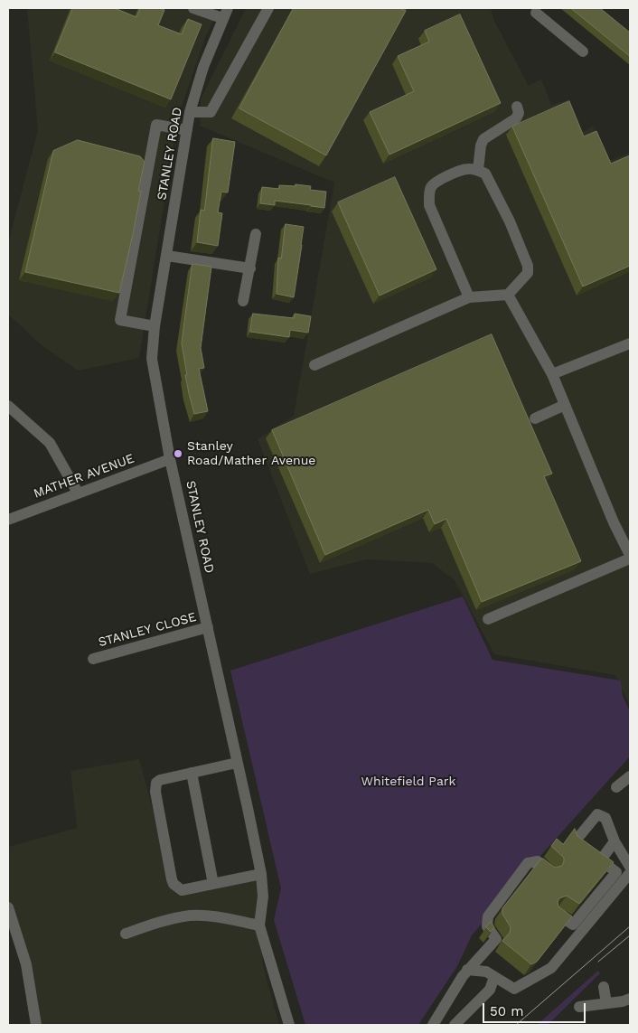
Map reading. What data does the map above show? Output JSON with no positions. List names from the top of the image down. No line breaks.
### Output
{"streets":{"street":["STANLEY ROAD","MATHER AVENUE","STANLEY CLOSE"]},"crossings":[["STANLEY ROAD","MATHER AVENUE"],["STANLEY ROAD","STANLEY CLOSE"]],"parks":["Whitefield Park"],"places":["Stanley Road/Mather Avenue"],"scale_bar":"50 m"}
